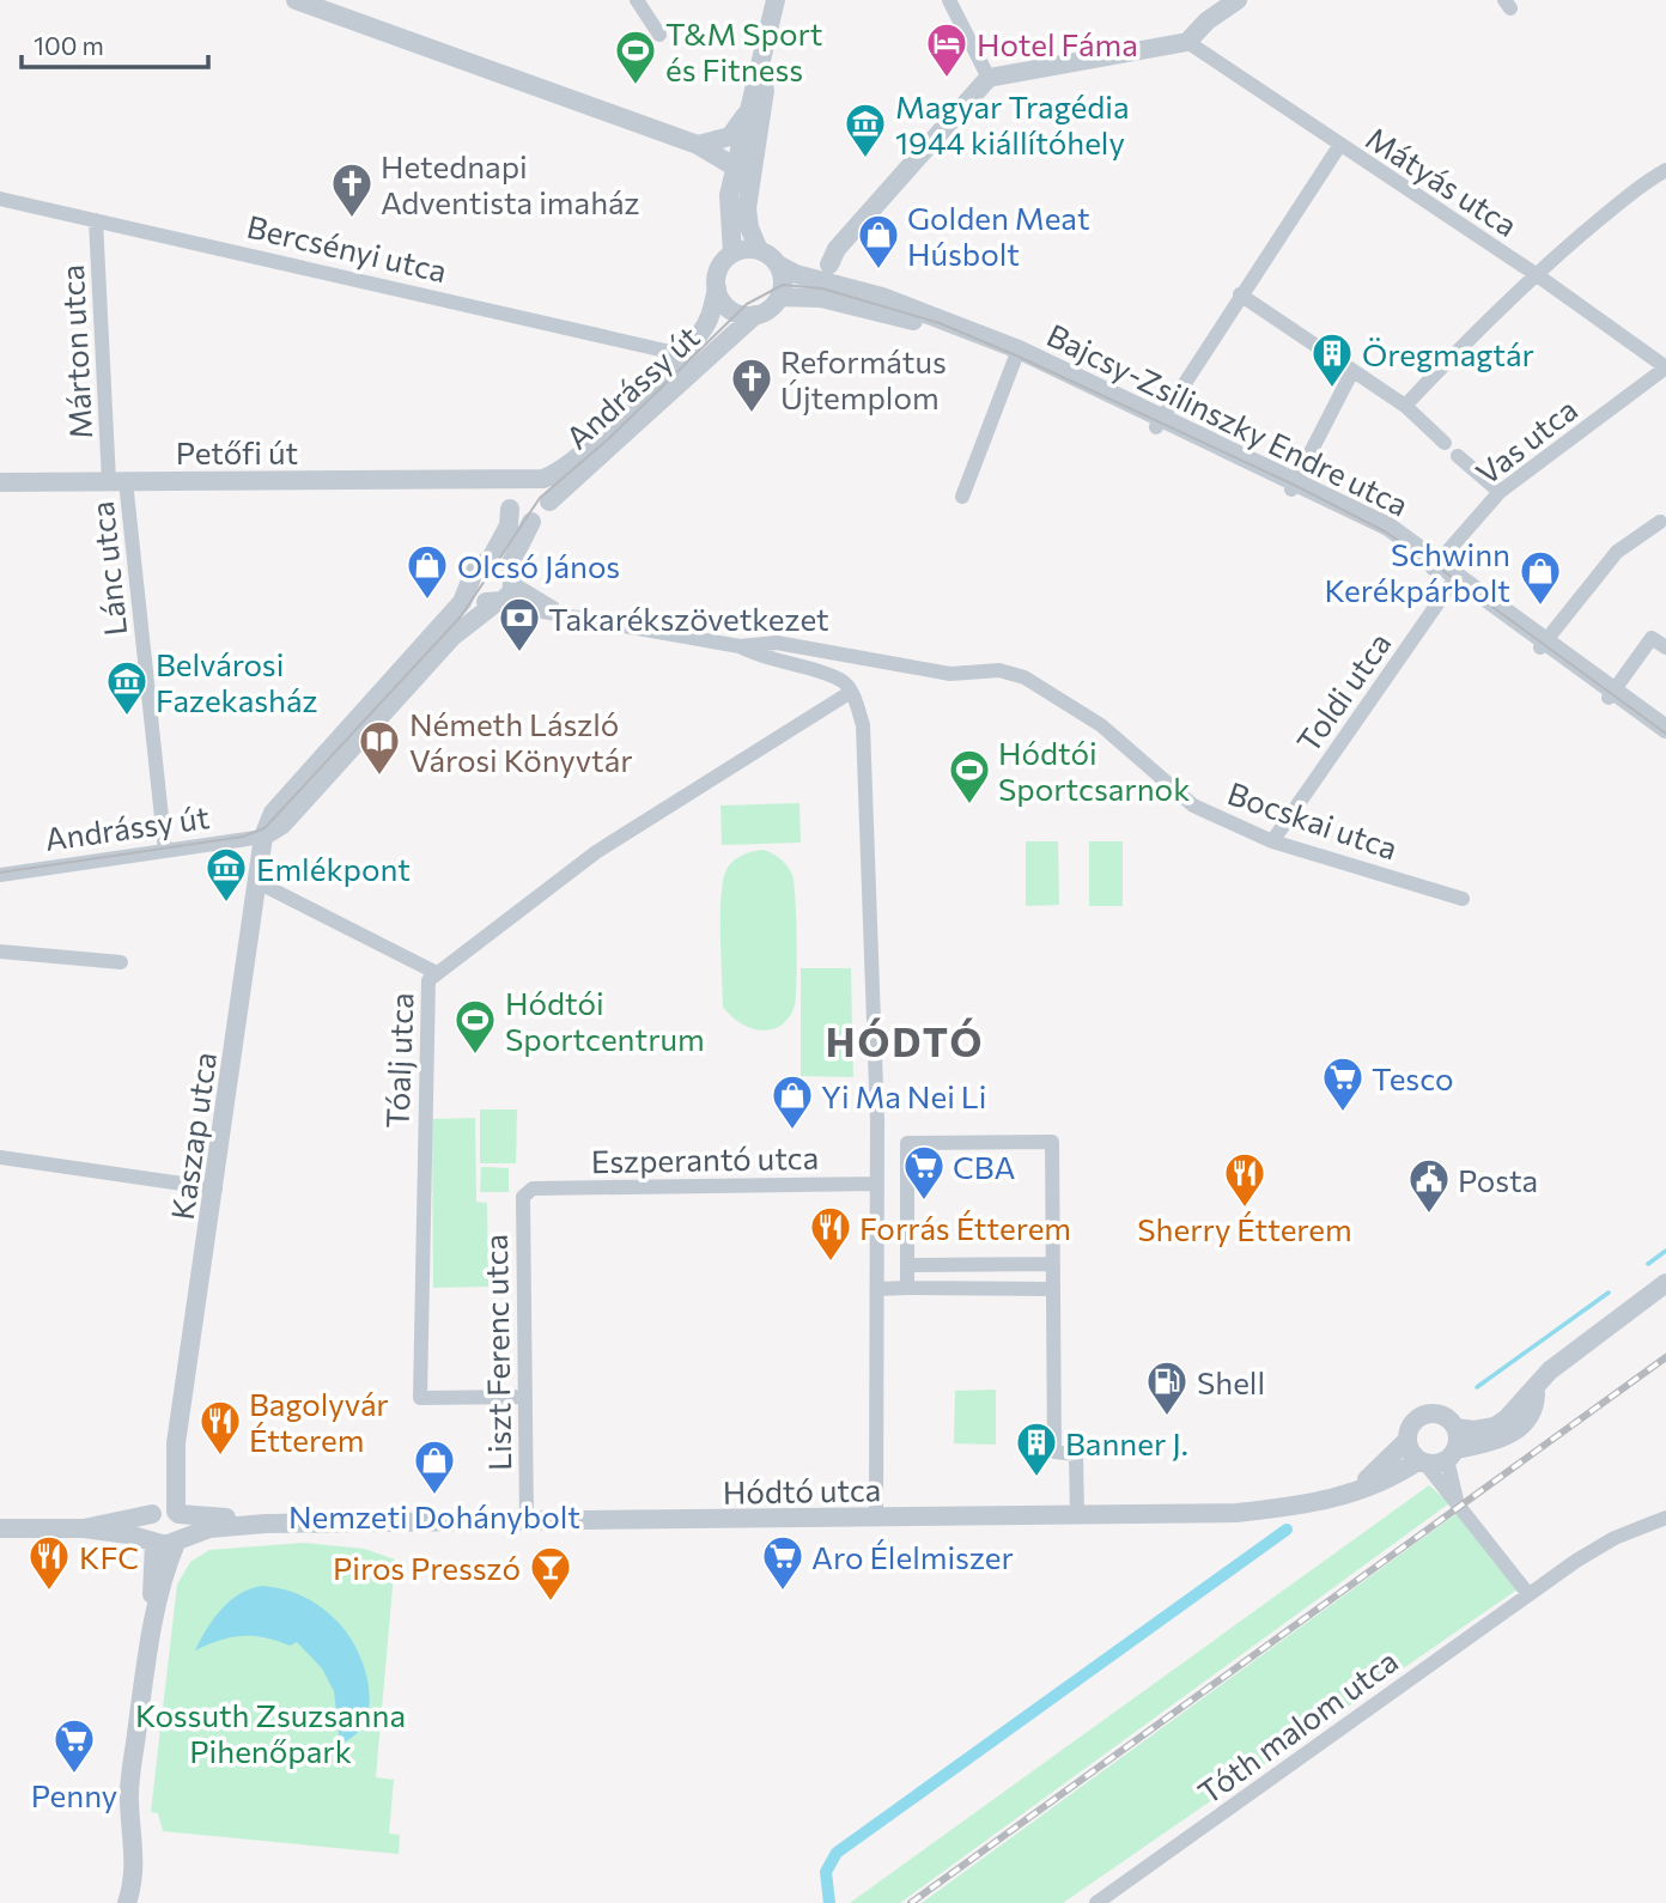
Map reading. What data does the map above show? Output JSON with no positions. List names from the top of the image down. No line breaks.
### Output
{"streets":{"street":["Mátyás utca","Bercsényi utca","Márton utca","Andrássy út","Bajcsy-Zsilinszky Endre utca","Vas utca","Petőfi út","Lánc utca","Toldi utca","Bocskai utca","Tóalj utca","Kaszap utca","Eszperantó utca","Liszt Ferenc utca","Hódtó utca","Tóth malom utca"]},"crossings":[["Mátyás utca","Vas utca"],["Bercsényi utca","Márton utca"],["Bercsényi utca","Andrássy út"],["Márton utca","Petőfi út"],["Márton utca","Lánc utca"],["Andrássy út","Bajcsy-Zsilinszky Endre utca"],["Andrássy út","Petőfi út"],["Andrássy út","Lánc utca"],["Andrássy út","Kaszap utca"],["Bajcsy-Zsilinszky Endre utca","Vas utca"],["Bajcsy-Zsilinszky Endre utca","Toldi utca"],["Petőfi út","Lánc utca"],["Toldi utca","Bocskai utca"],["Bocskai utca","Tóalj utca"],["Tóalj utca","Liszt Ferenc utca"],["Kaszap utca","Hódtó utca"],["Eszperantó utca","Liszt Ferenc utca"],["Liszt Ferenc utca","Hódtó utca"]],"districts":["HÓDTÓ"],"parks":["Kossuth Zsuzsanna Pihenőpark"],"places":{"hotel":["Hotel Fáma"],"sports":["T&M Sport és Fitness","Hódtói Sportcsarnok","Hódtói Sportcentrum"],"museum":["Magyar Tragédia 1944 kiállítóhely","Belvárosi Fazekasház","Emlékpont"],"church":["Hetednapi Adventista imaház","Református Újtemplom"],"shop":["Golden Meat Húsbolt","Olcsó János","Schwinn Kerékpárbolt","Yi Ma Nei Li","Nemzeti Dohánybolt"],"building":["Öregmagtár","Banner J."],"bank":["Takarékszövetkezet"],"library":["Németh László Városi Könyvtár"],"supermarket":["Tesco","CBA","Aro Élelmiszer","Penny"],"restaurant":["Sherry Étterem","Forrás Étterem","Bagolyvár Étterem","KFC"],"public building":["Posta"],"fuel station":["Shell"],"bar":["Piros Presszó"]},"scale_bar":"100 m"}
